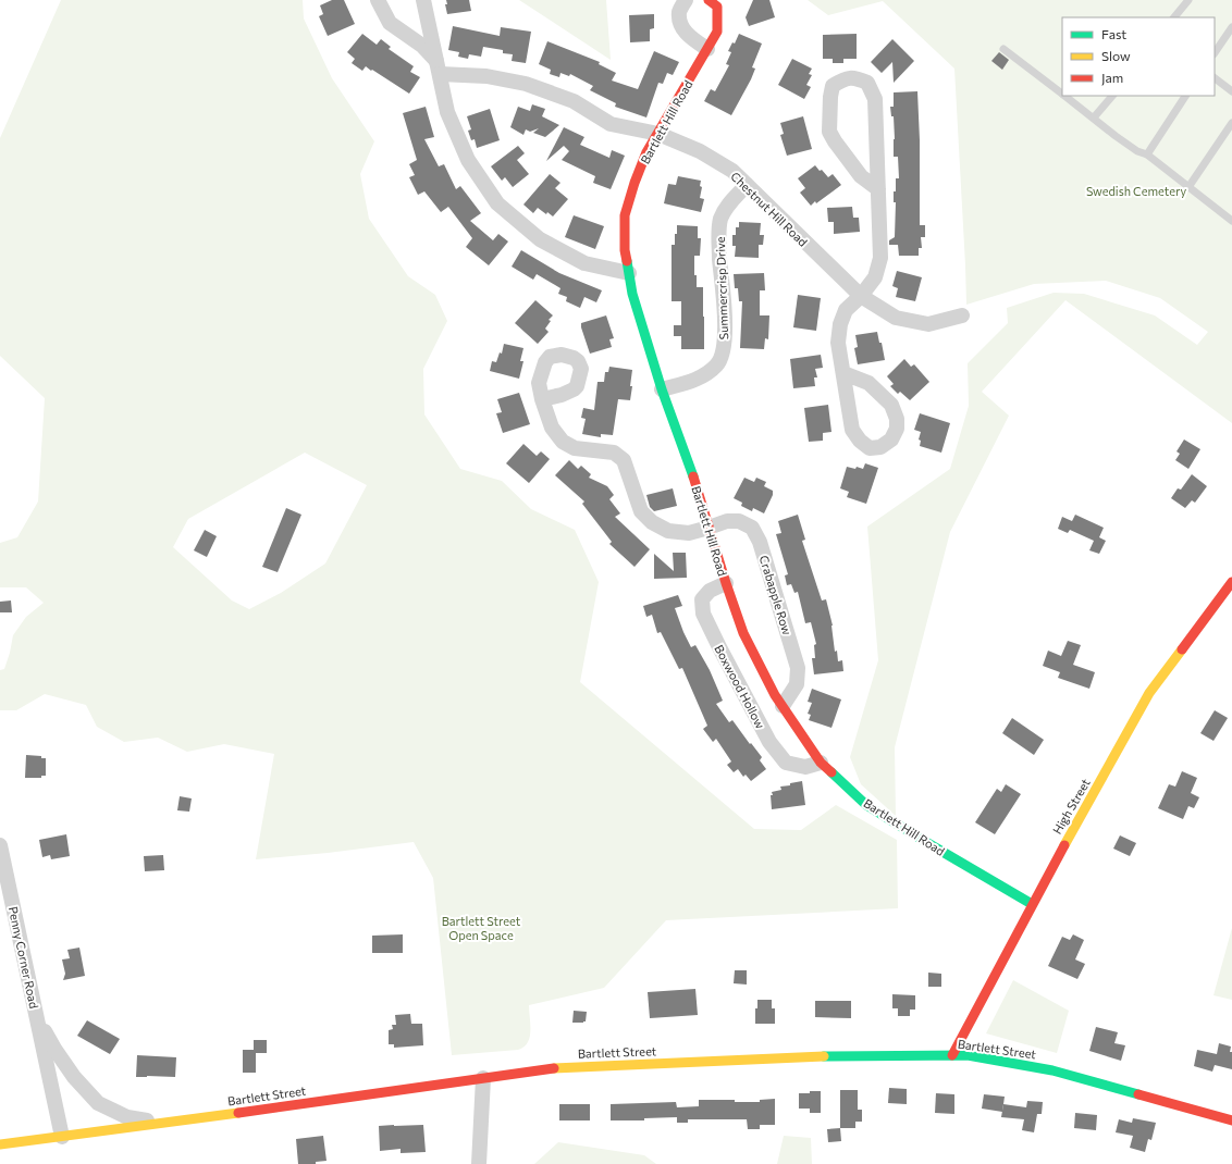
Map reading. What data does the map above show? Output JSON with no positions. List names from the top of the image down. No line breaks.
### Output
{"streets":{"street":["Bartlett Hill Road","Chestnut Hill Road","Summercrisp Drive","Crabapple Row","Boxwood Hollow","High Street","Penny Corner Road","Bartlett Street"]},"crossings":[["Bartlett Hill Road","Chestnut Hill Road"],["Bartlett Hill Road","Summercrisp Drive"],["Bartlett Hill Road","Crabapple Row"],["Bartlett Hill Road","Boxwood Hollow"],["Bartlett Hill Road","High Street"],["Chestnut Hill Road","Summercrisp Drive"],["High Street","Bartlett Street"],["Penny Corner Road","Bartlett Street"]],"parks":["Swedish Cemetery","Bartlett Street Open Space"],"legend":["Fast","Slow","Jam"]}
